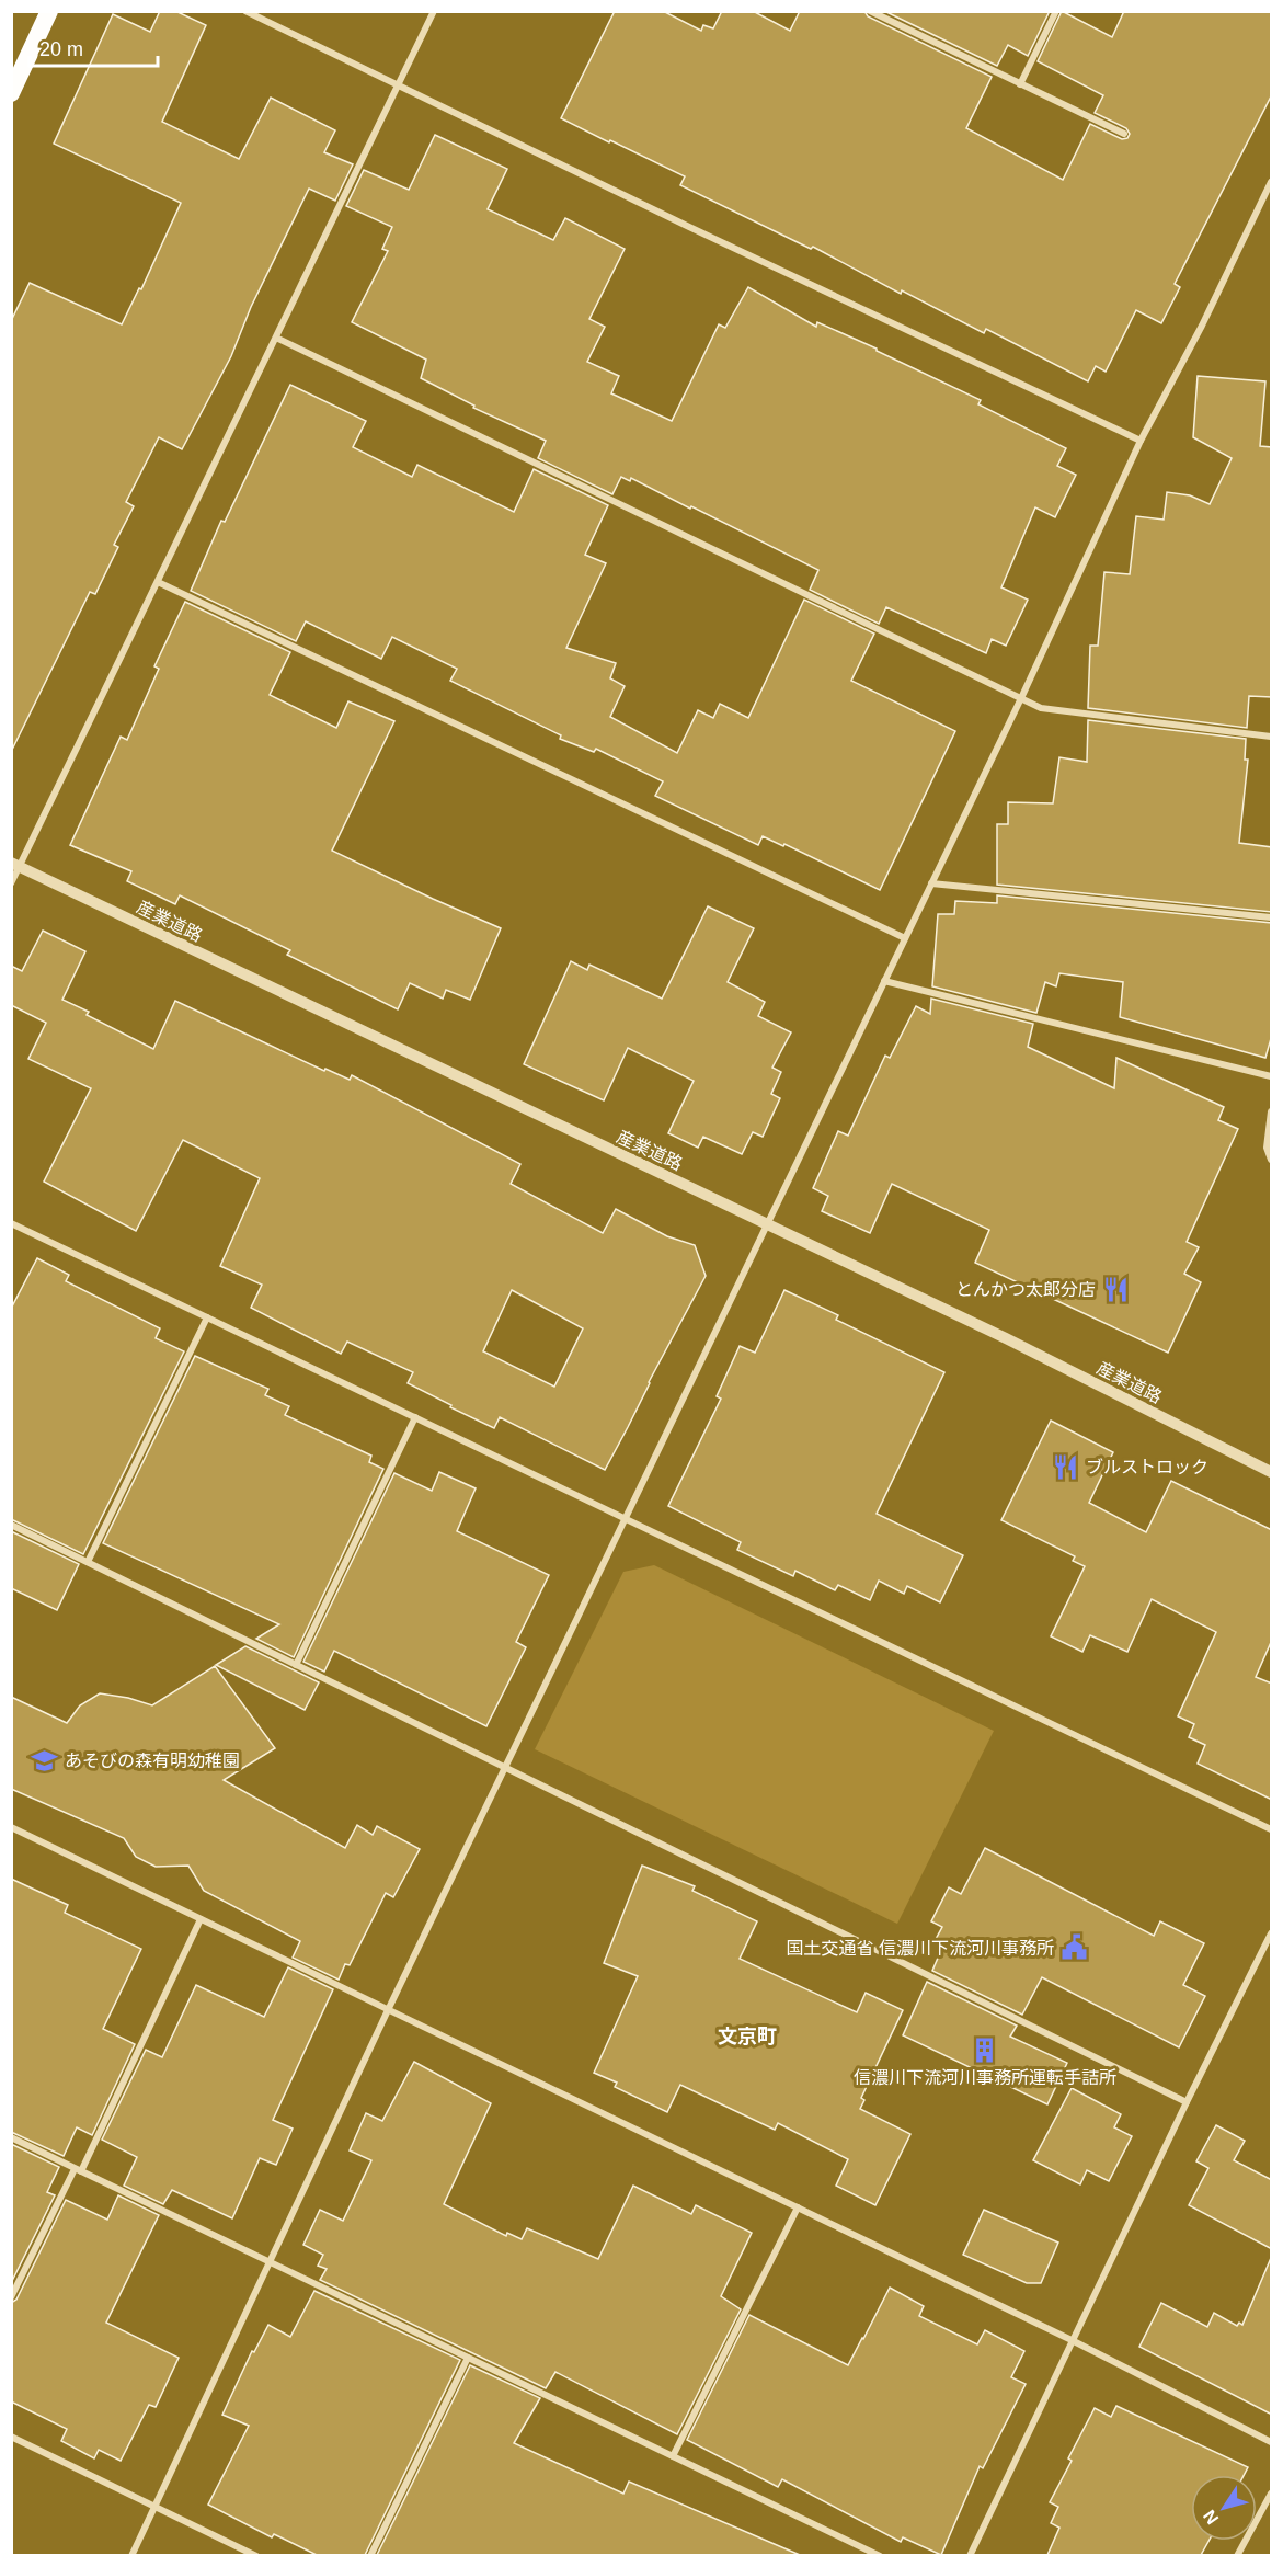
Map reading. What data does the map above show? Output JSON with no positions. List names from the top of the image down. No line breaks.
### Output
{"streets":{"street":["産業道路"]},"districts":["文京町"],"places":{"restaurant":["とんかつ太郎分店","ブルストロック"],"school or university":["あそびの森有明幼稚園"],"public building":["国土交通省 信濃川下流河川事務所"],"building":["信濃川下流河川事務所運転手詰所"]},"scale_bar":"20 m","north":"bottom left"}
